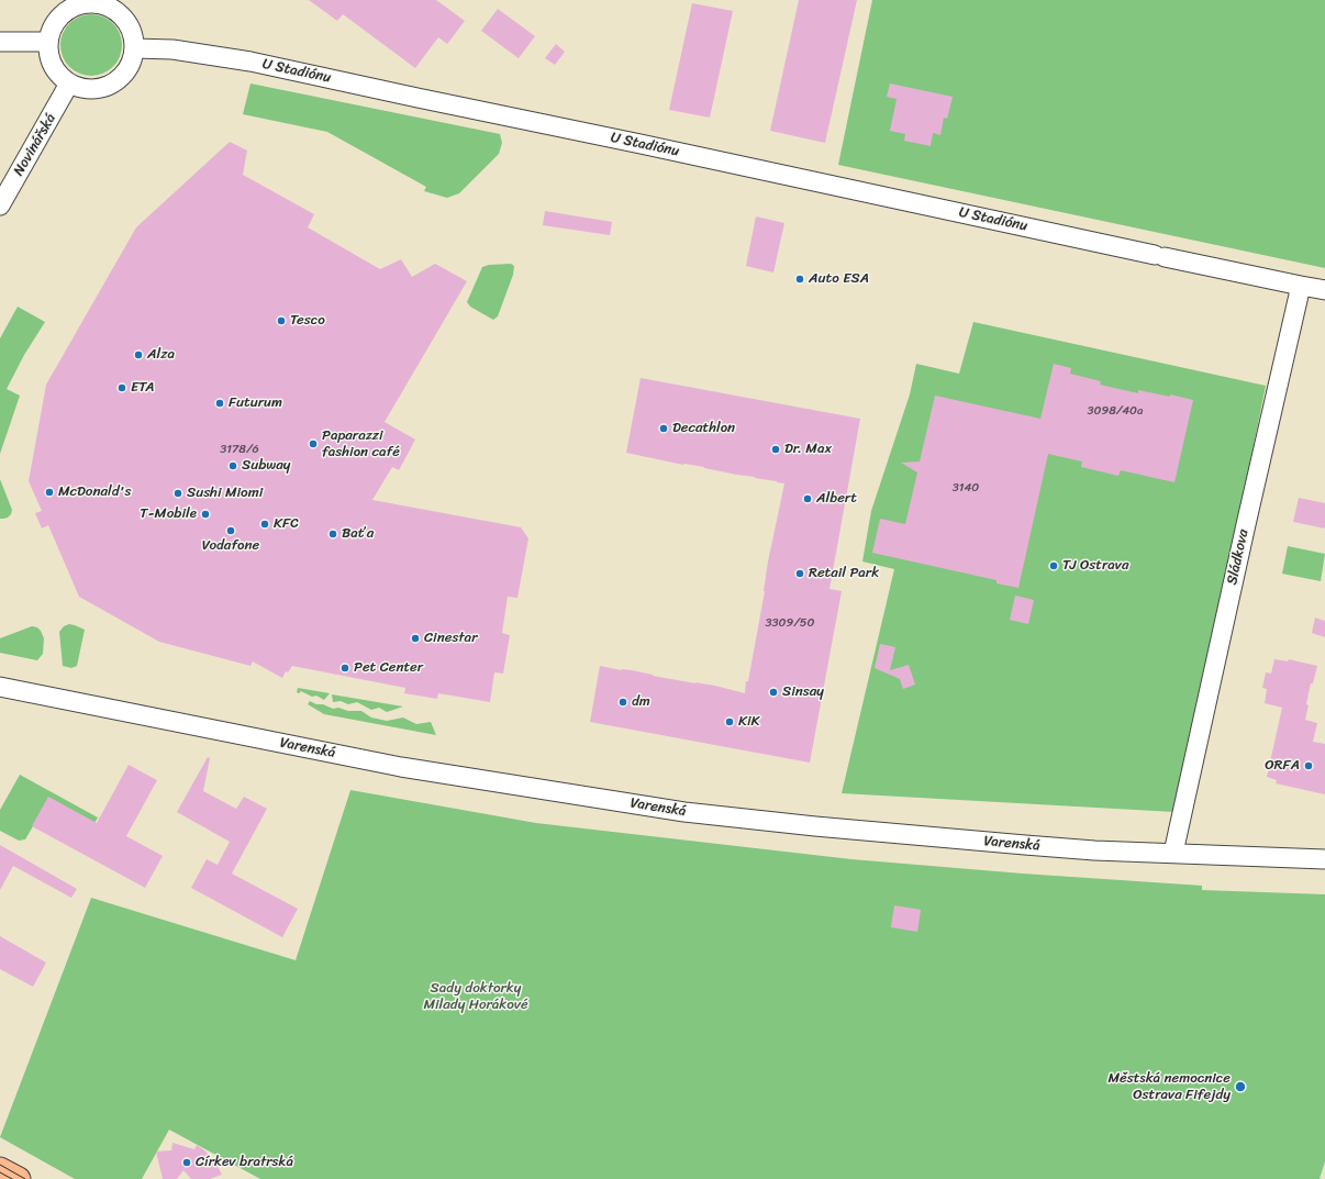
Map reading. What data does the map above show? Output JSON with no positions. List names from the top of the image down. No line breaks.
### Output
{"streets":{"street":["U Stadiónu","Novinářská","Sládkova","Varenská"]},"crossings":[["U Stadiónu","Novinářská"],["U Stadiónu","Sládkova"],["Sládkova","Varenská"]],"parks":["Sady doktorky Milady Horákové"],"places":["Auto ESA","Tesco","Alza","ETA","Futurum","Decathlon","Paparazzi fashion café","Dr. Max","Subway","McDonald's","Sushi Miomi","Albert","T-Mobile","KFC","Vodafone","Baťa","TJ Ostrava","Retail Park","Cinestar","Pet Center","Sinsay","dm","KiK","ORFA","Městská nemocnice Ostrava Fifejdy","Církev bratrská"],"house_numbers":["3098/40a","3178/6","3140","3309/50"]}
